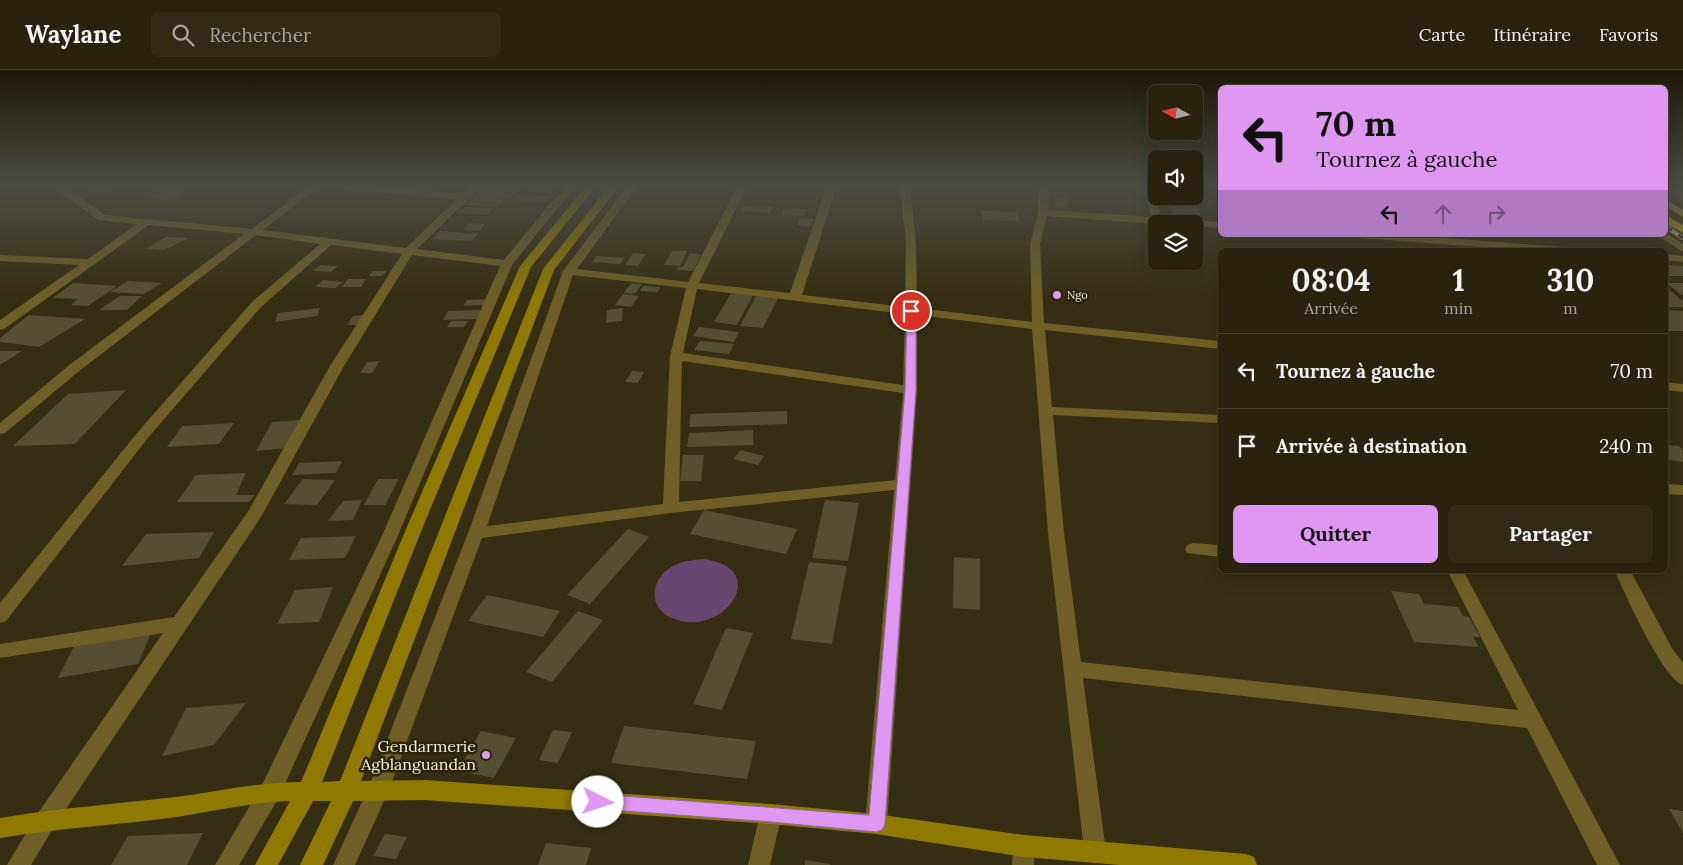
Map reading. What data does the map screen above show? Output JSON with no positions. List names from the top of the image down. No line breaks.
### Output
{"places":["Ngo","Gendarmerie Agblanguandan"],"north":"left","page":{"header":"Waylane","search":"Rechercher","nav":["Carte","Itinéraire","Favoris"],"turn":["70 m","Tournez à gauche"],"eta":["08:04","Arrivée","1","min","310","m"],"list":[{"name":"Tournez à gauche","value":"70 m"},{"name":"Arrivée à destination","value":"240 m"}],"buttons":["Quitter","Partager"]}}
